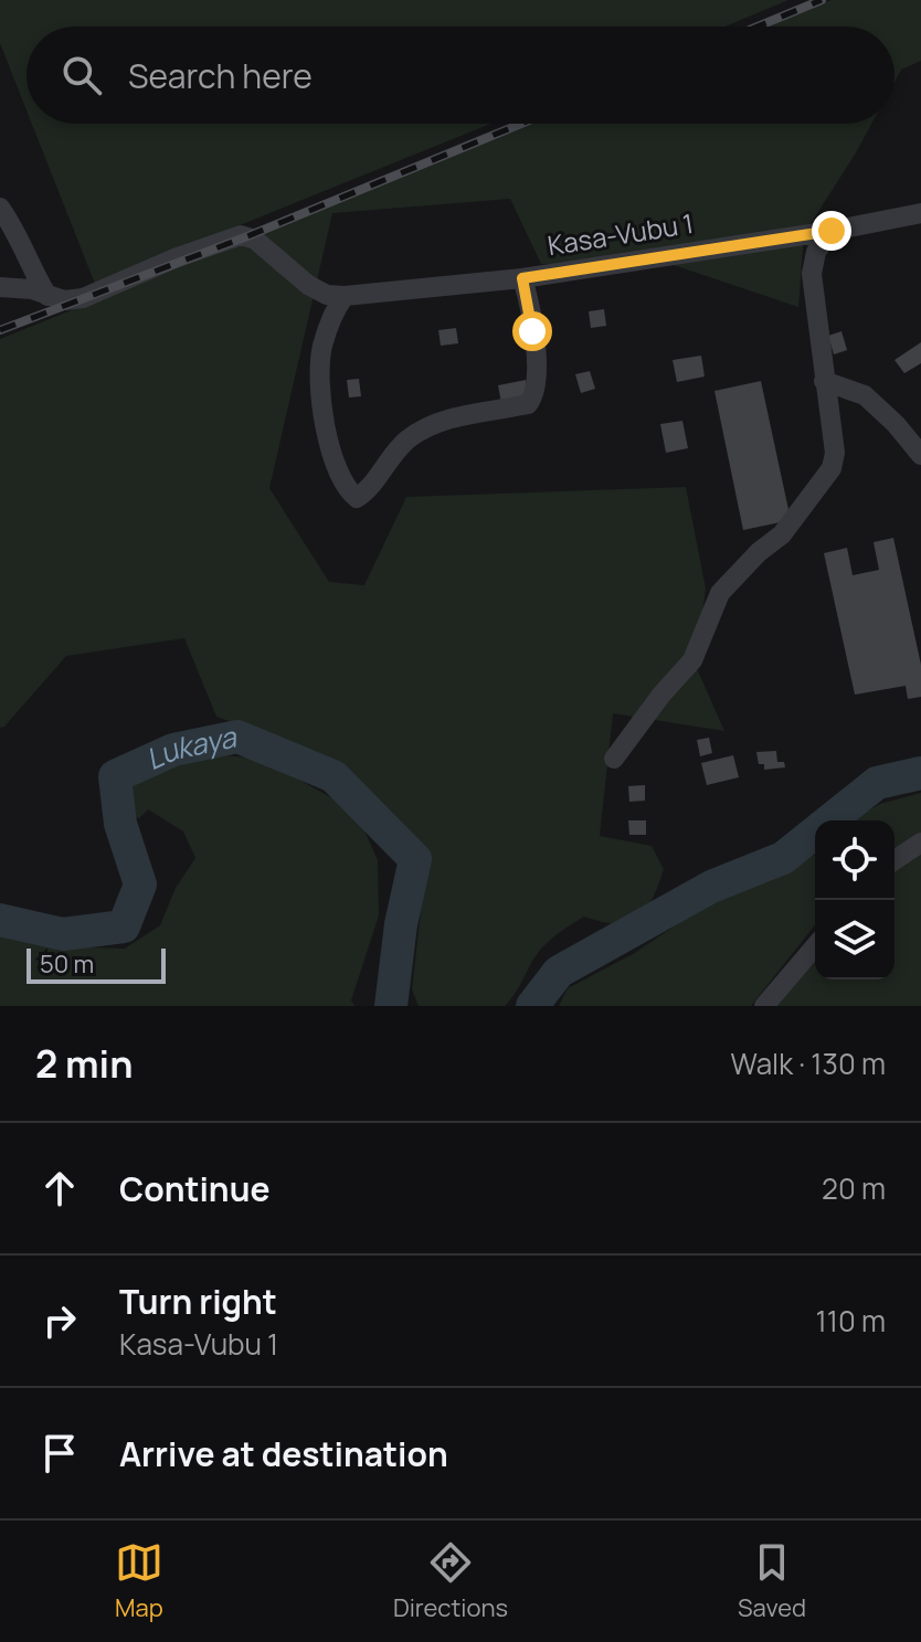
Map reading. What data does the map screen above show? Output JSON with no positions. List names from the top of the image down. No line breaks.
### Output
{"streets":{"street":["Kasa-Vubu 1"]},"water":["Lukaya"],"scale_bar":"50 m","page":{"search":"Search here","scale":"50 m","heading":["2 min","Walk · 130 m"],"list":[["Continue","20 m"],["Turn right","Kasa-Vubu 1","110 m"],"Arrive at destination"],"nav":["Map","Directions","Saved"]}}
